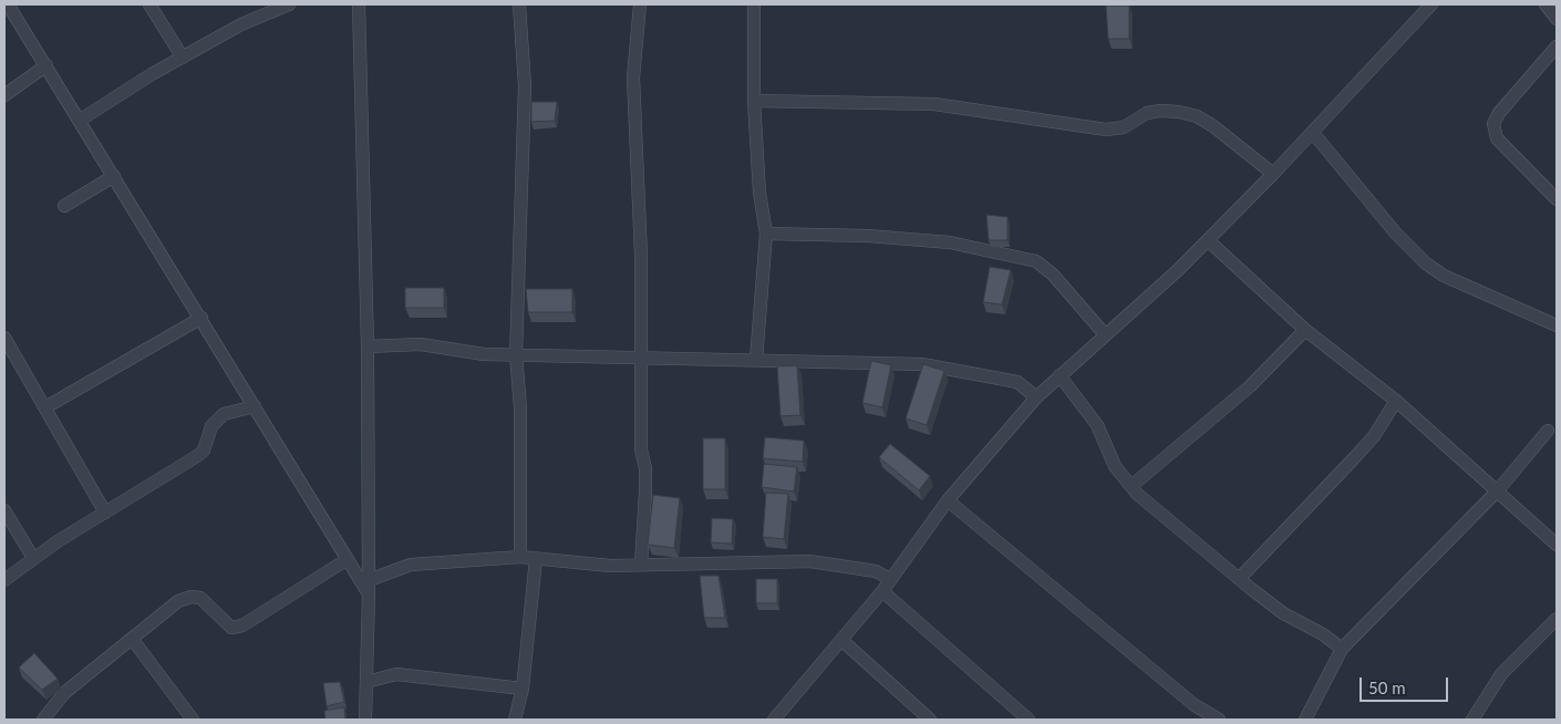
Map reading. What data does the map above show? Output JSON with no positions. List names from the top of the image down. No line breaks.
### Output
{"scale_bar":"50 m"}
